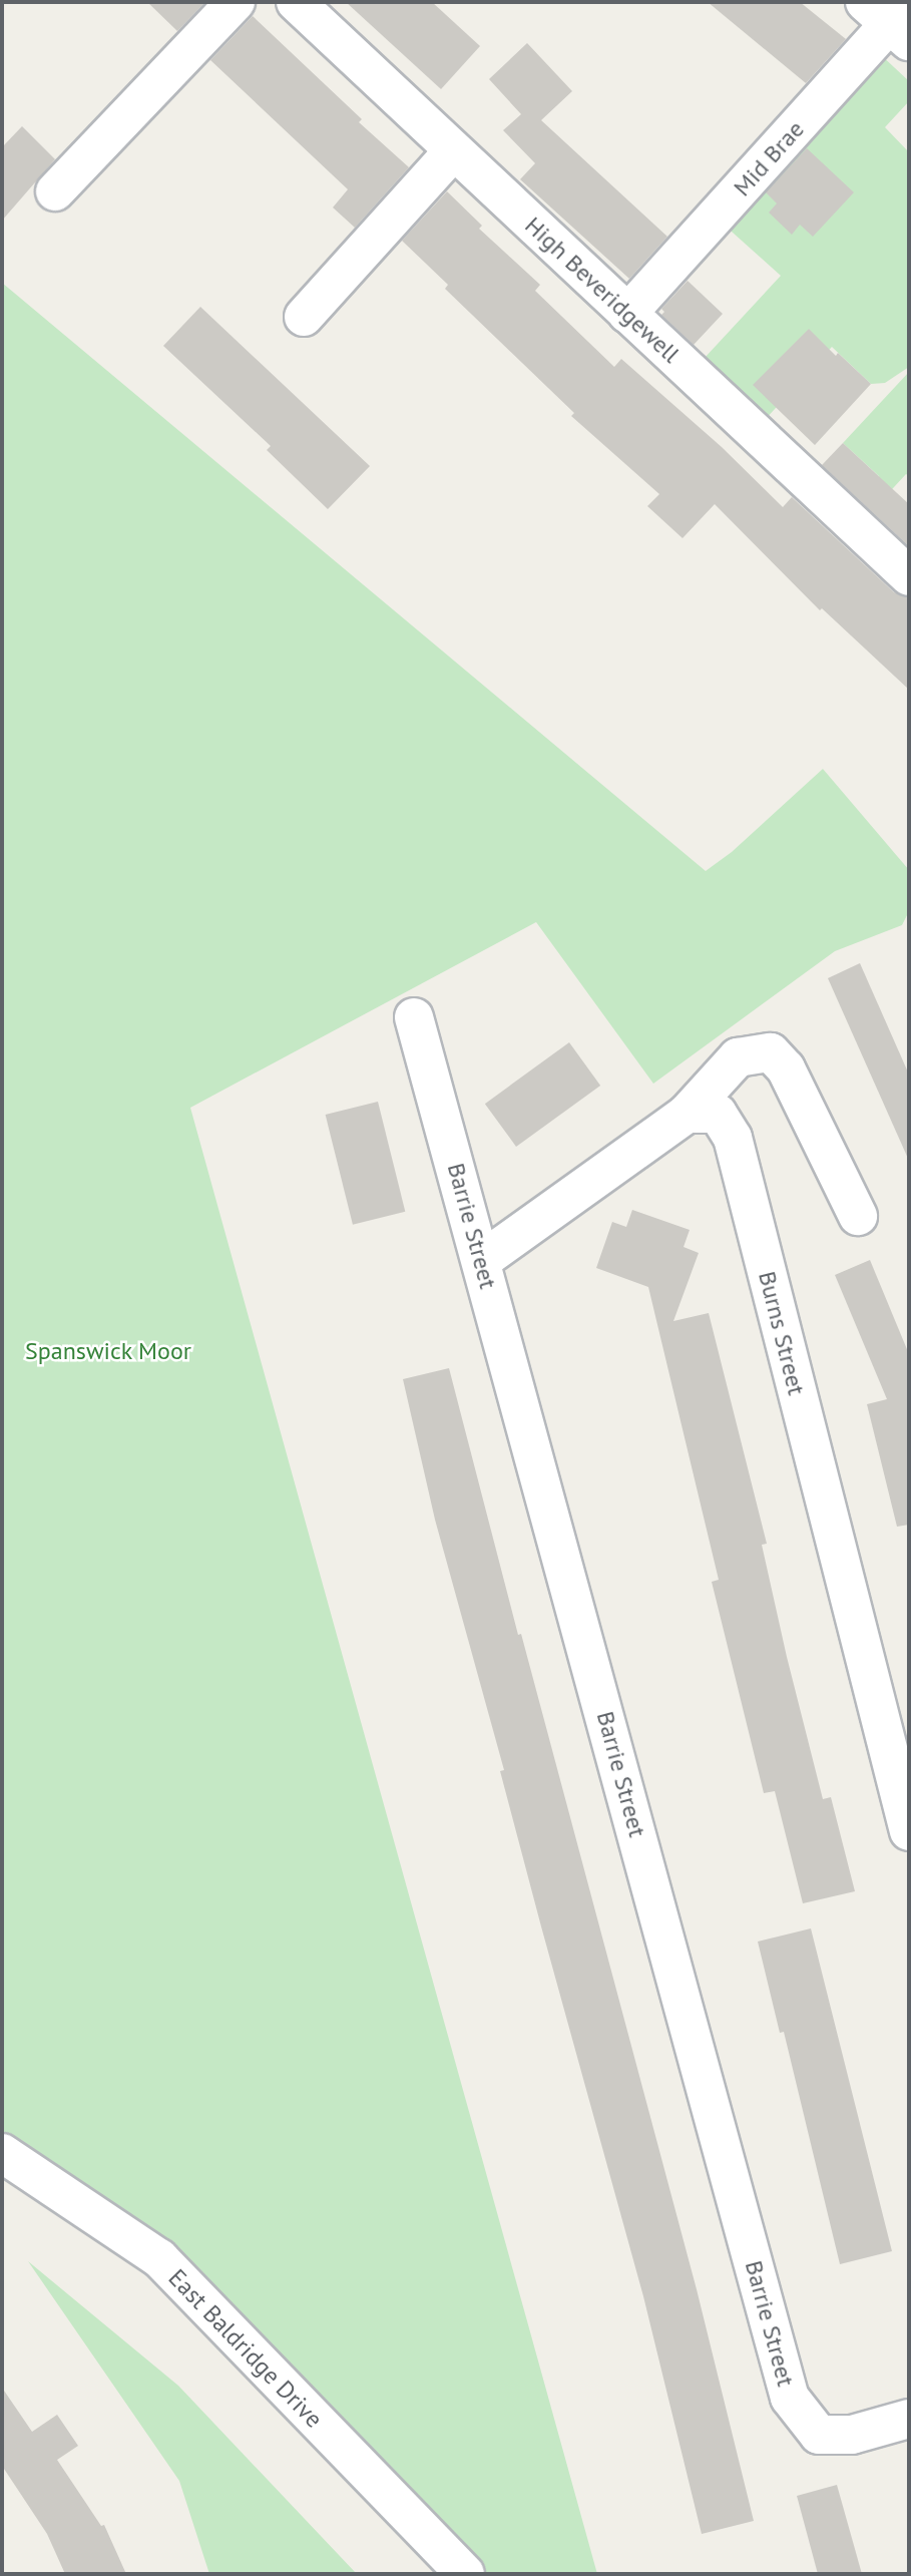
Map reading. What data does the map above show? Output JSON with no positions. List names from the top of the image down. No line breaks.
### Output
{"streets":{"street":["Mid Brae","High Beveridgewell","Barrie Street","Burns Street","East Baldridge Drive"]},"crossings":[["Mid Brae","High Beveridgewell"]],"parks":["Spanswick Moor"]}
